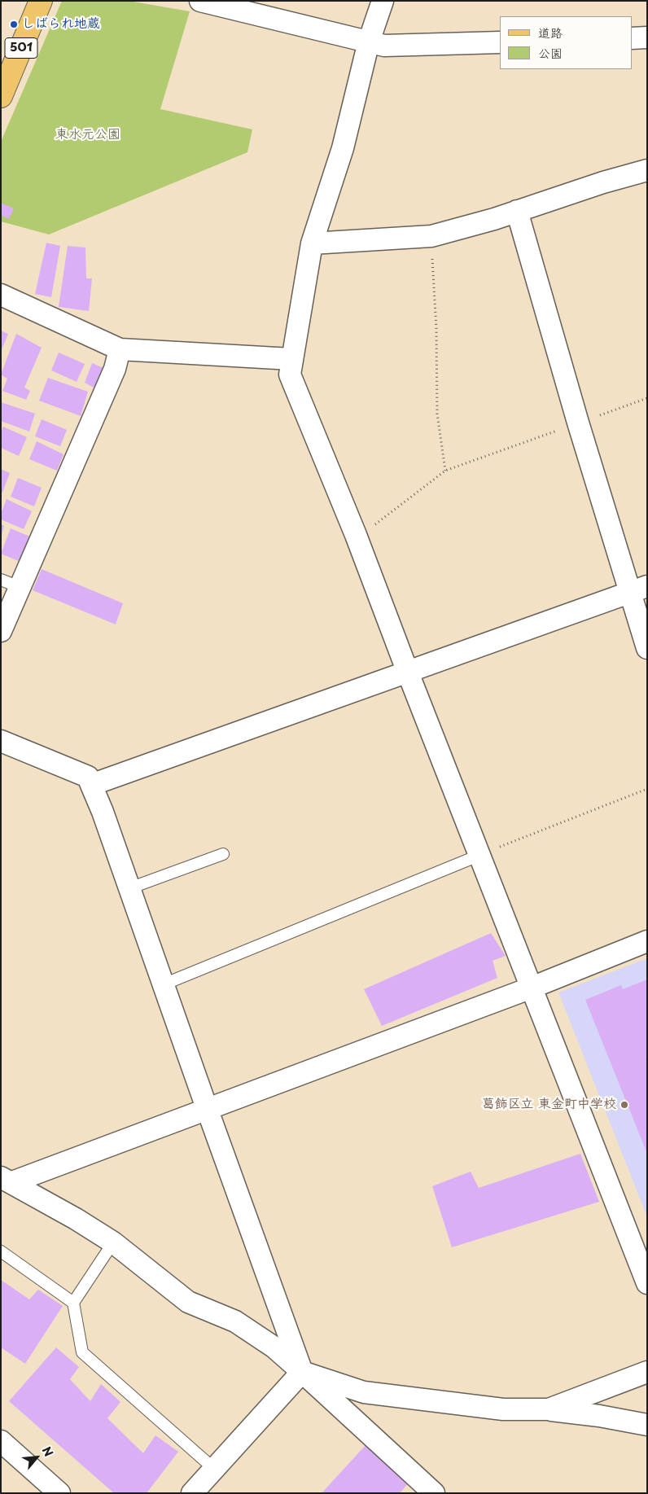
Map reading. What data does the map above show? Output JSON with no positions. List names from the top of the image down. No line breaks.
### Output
{"streets":{"main road":["501"]},"parks":["東水元公園"],"places":["しばられ地蔵","葛飾区立 東金町中学校"],"legend":["道路","公園"],"north":"top right"}
